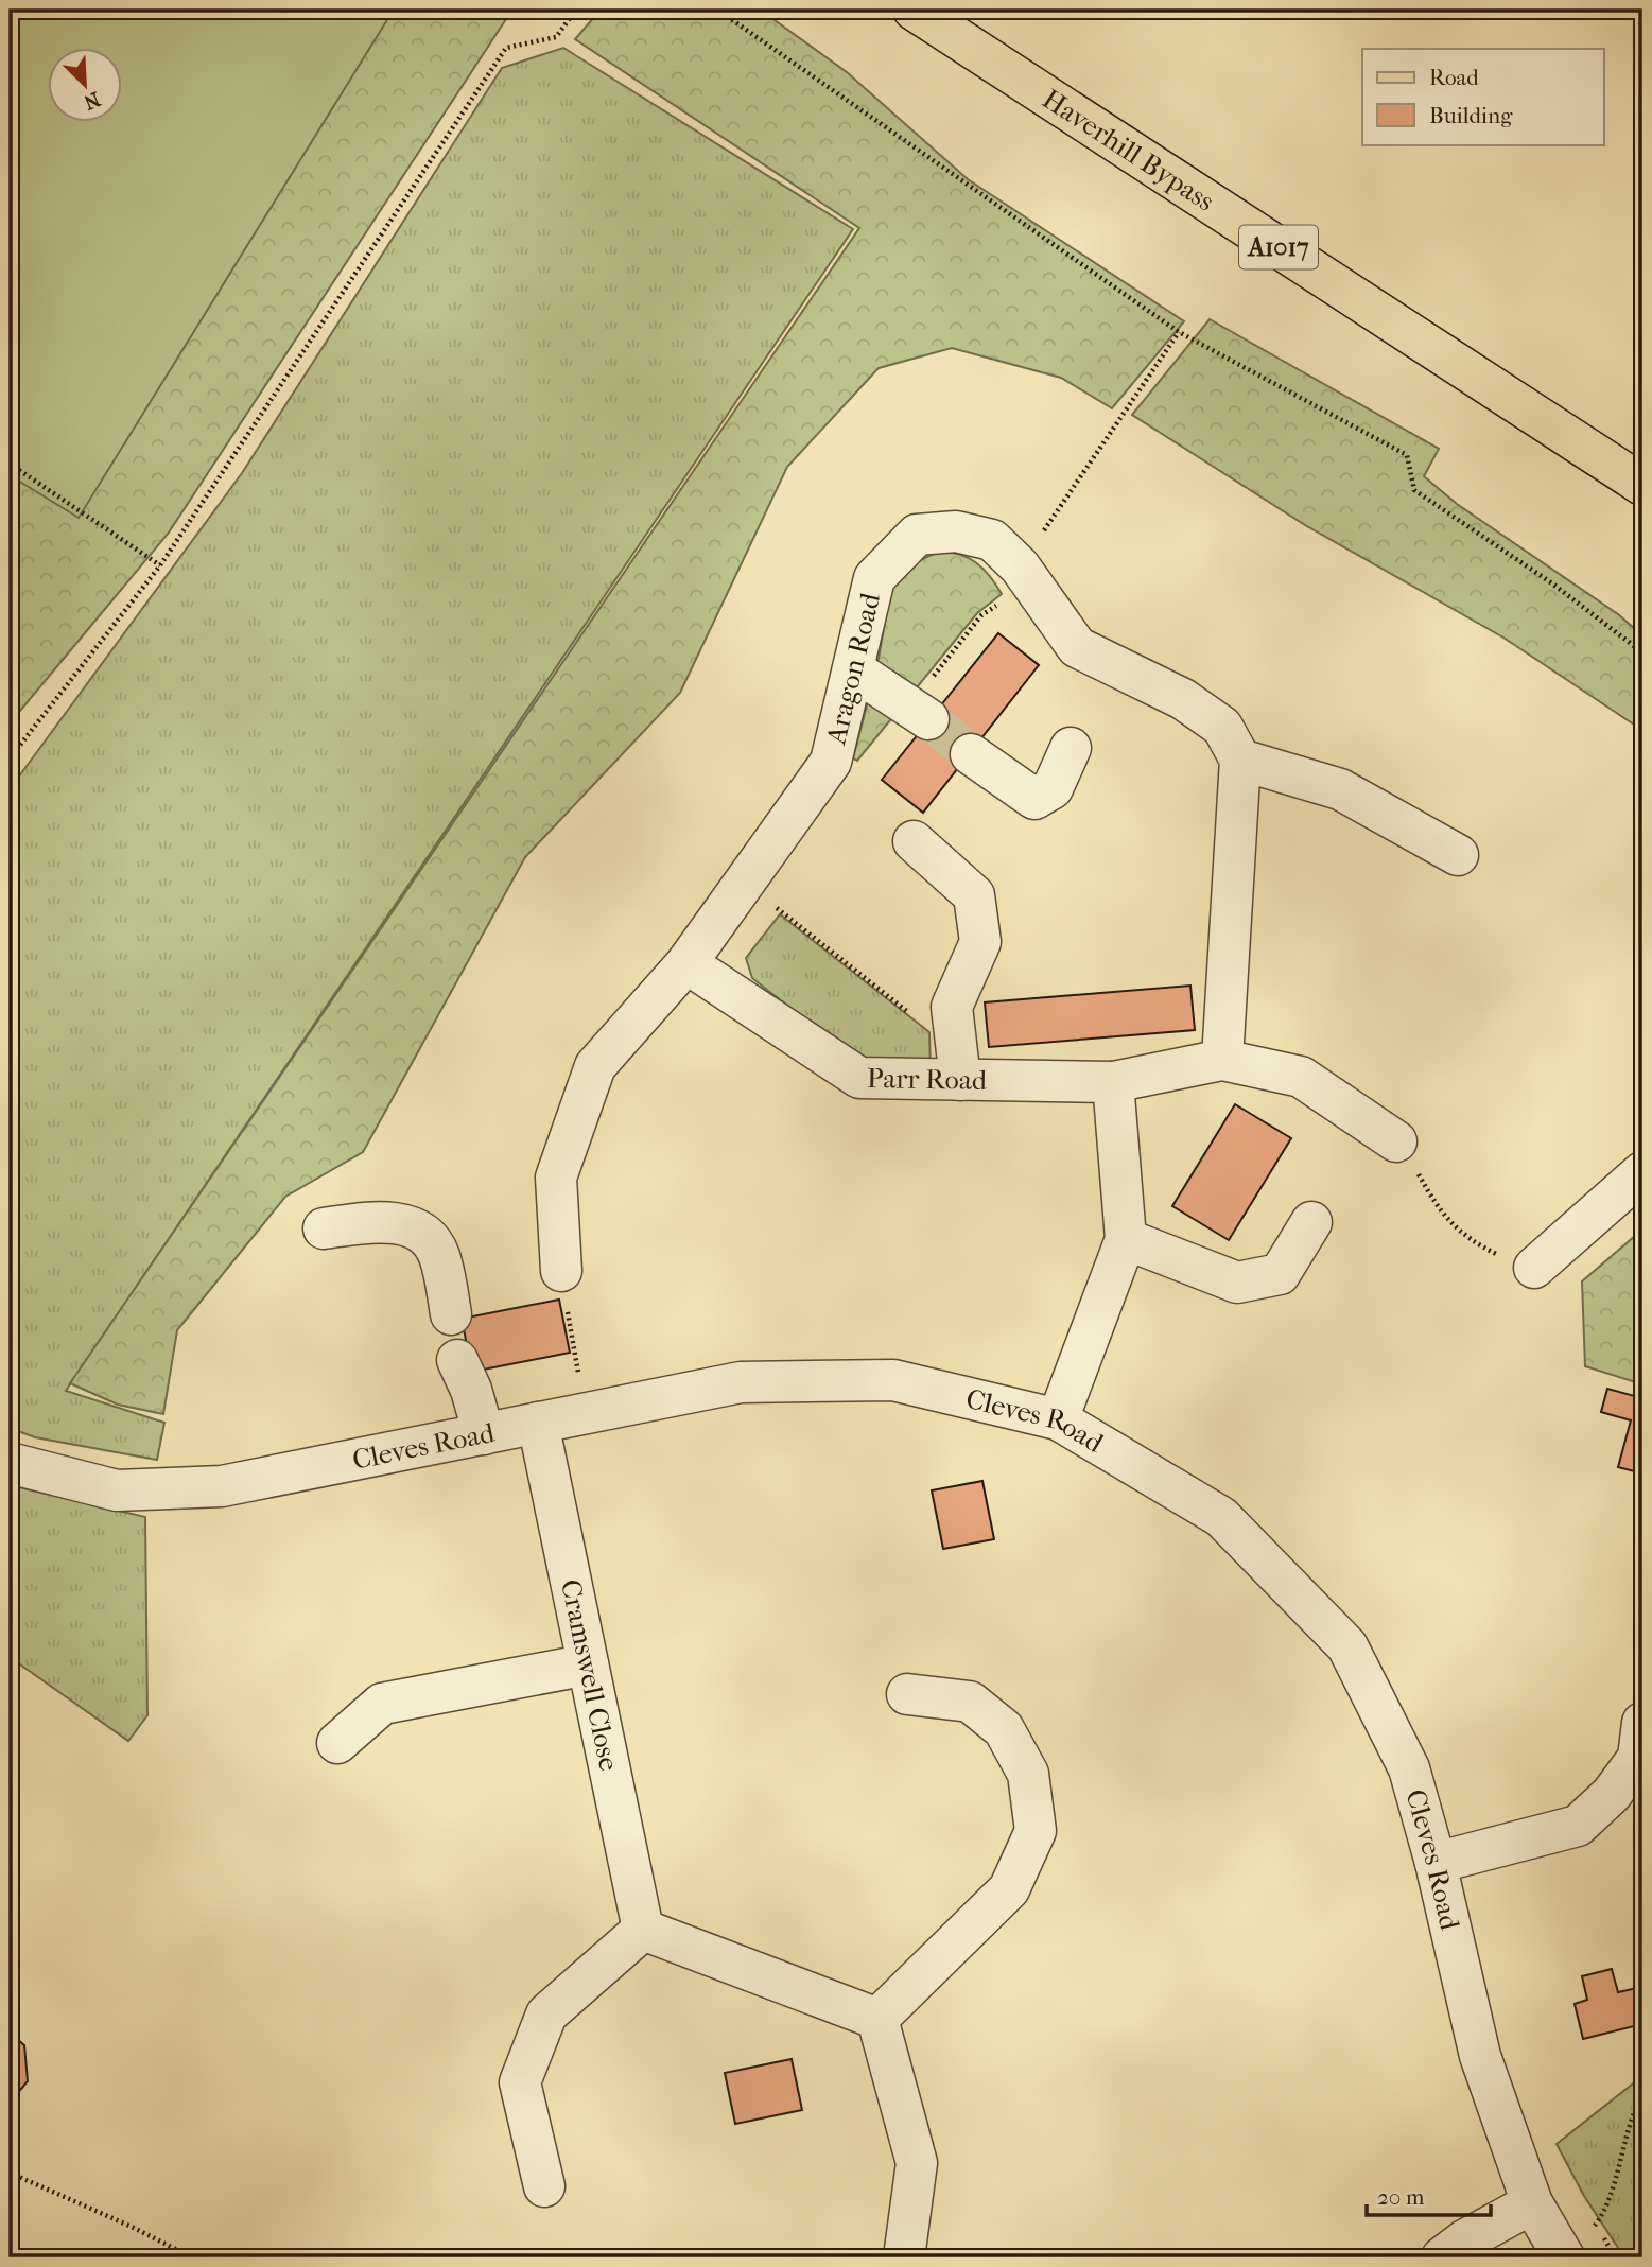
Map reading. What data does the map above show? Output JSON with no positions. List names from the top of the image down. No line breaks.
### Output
{"streets":{"main road":["Haverhill Bypass","A1017"],"street":["Aragon Road","Parr Road","Cleves Road","Cramswell Close"]},"crossings":[["Aragon Road","Parr Road"],["Cleves Road","Cramswell Close"]],"legend":["Road","Building"],"scale_bar":"20 m","north":"bottom right"}
